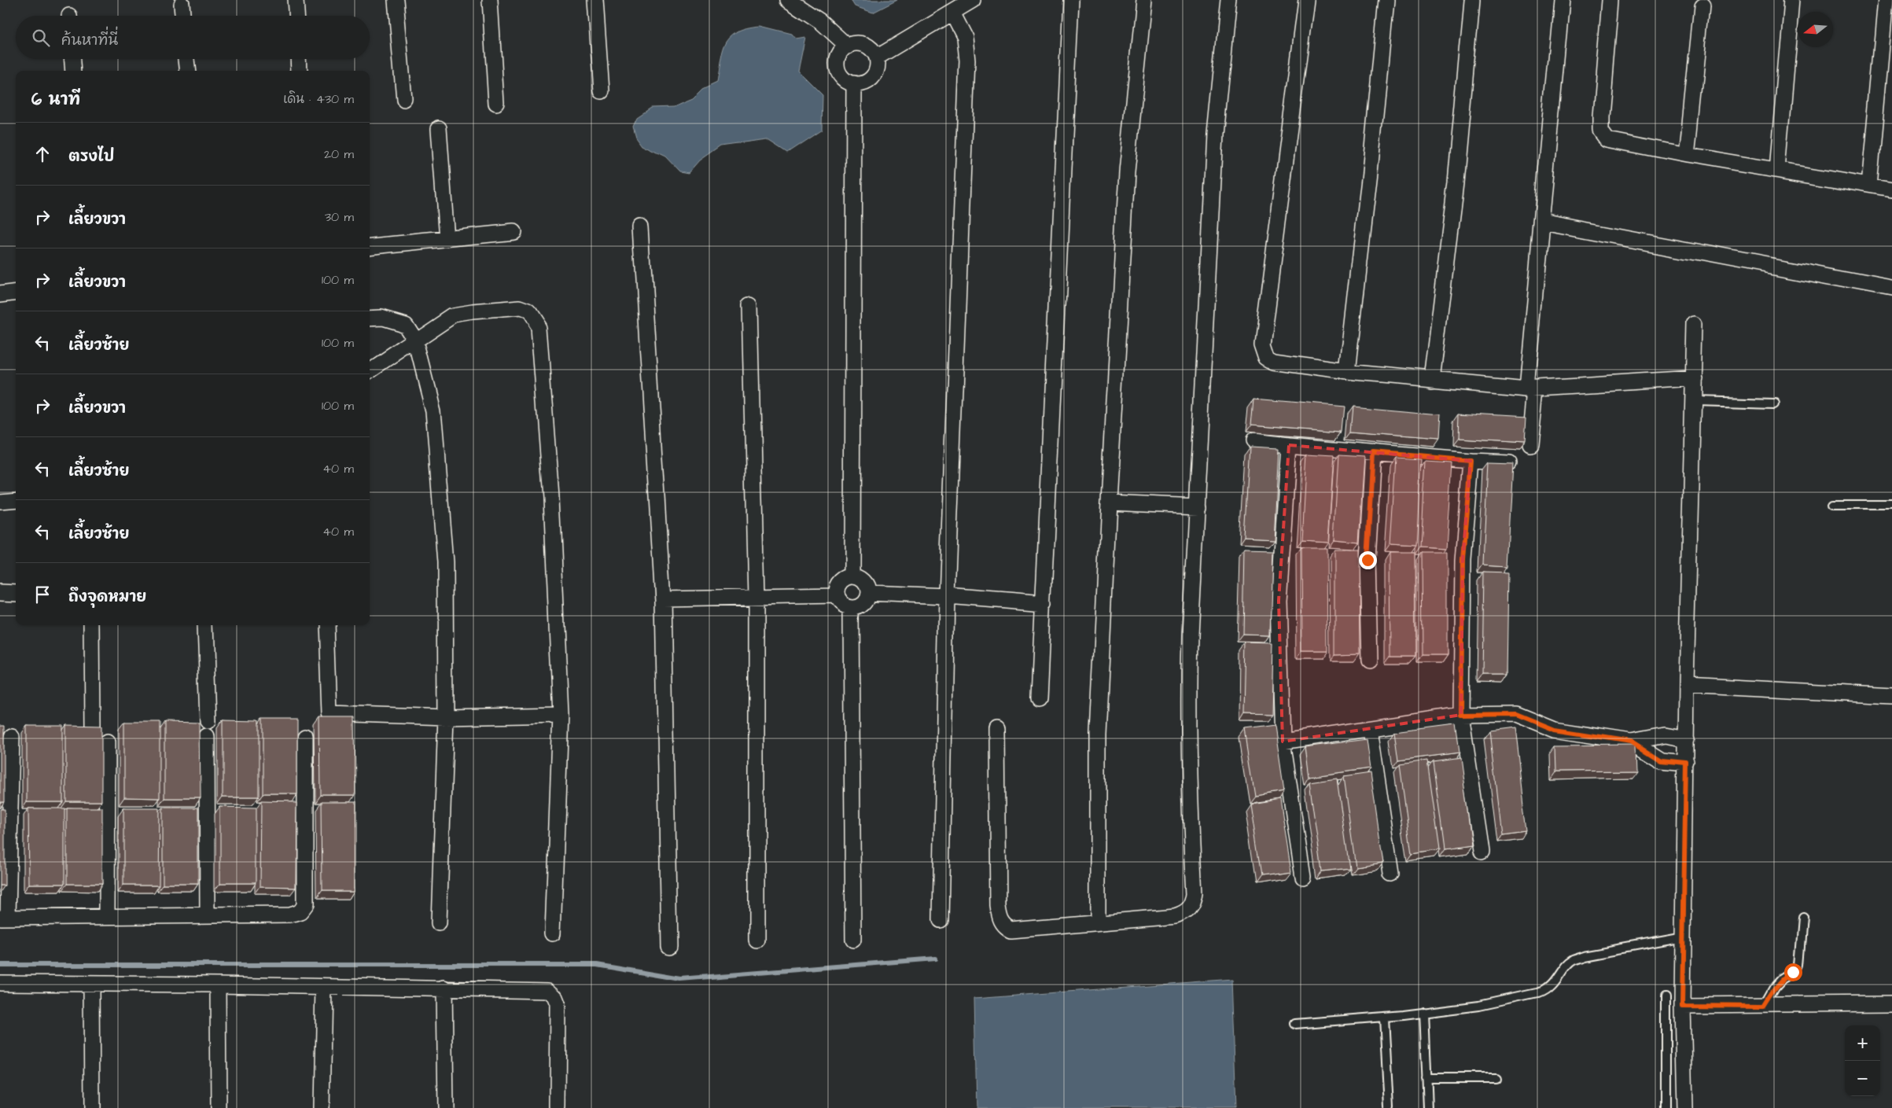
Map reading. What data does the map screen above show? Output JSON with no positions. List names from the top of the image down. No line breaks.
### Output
{"north":"left","page":{"search":"ค้นหาที่นี่","heading":["6 นาที","เดิน · 430 m"],"list":[["ตรงไป","20 m"],["เลี้ยวขวา","30 m"],["เลี้ยวขวา","100 m"],["เลี้ยวซ้าย","100 m"],["เลี้ยวขวา","100 m"],["เลี้ยวซ้าย","40 m"],["เลี้ยวซ้าย","40 m"],"ถึงจุดหมาย"],"map_buttons":["+","−"]}}
